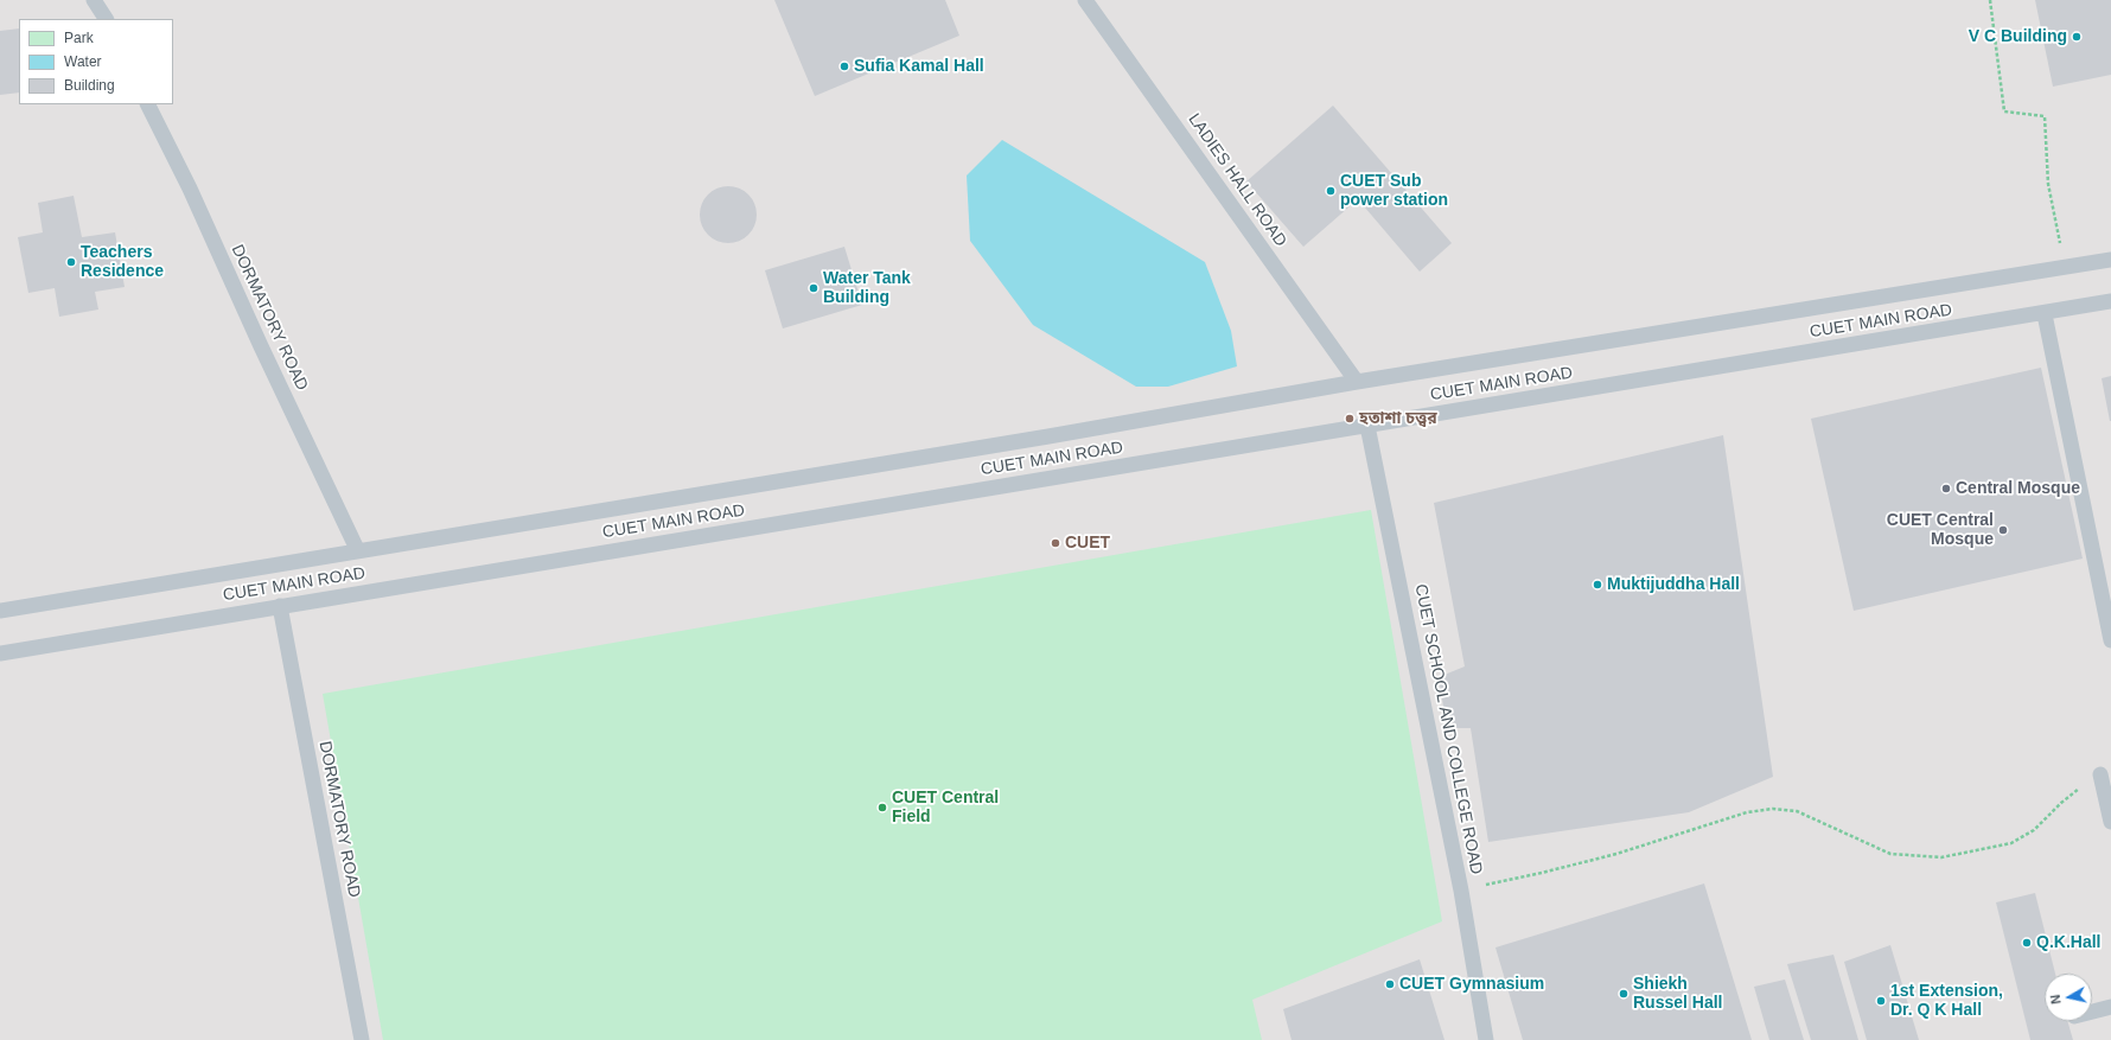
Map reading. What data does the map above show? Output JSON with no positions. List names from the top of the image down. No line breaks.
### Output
{"streets":{"lane":["LADIES HALL ROAD","DORMATORY ROAD","CUET MAIN ROAD","CUET SCHOOL AND COLLEGE ROAD"]},"crossings":[["LADIES HALL ROAD","CUET MAIN ROAD"],["DORMATORY ROAD","CUET MAIN ROAD"],["CUET MAIN ROAD","CUET SCHOOL AND COLLEGE ROAD"]],"places":["V C Building","Sufia Kamal Hall","CUET Sub power station","Teachers Residence","Water Tank Building","হতাশা চত্ত্বর","Central Mosque","CUET Central Mosque","CUET","Muktijuddha Hall","CUET Central Field","Q.K.Hall","CUET Gymnasium","Shiekh Russel Hall","1st Extension, Dr. Q K Hall"],"legend":["Park","Water","Building"],"north":"left"}
